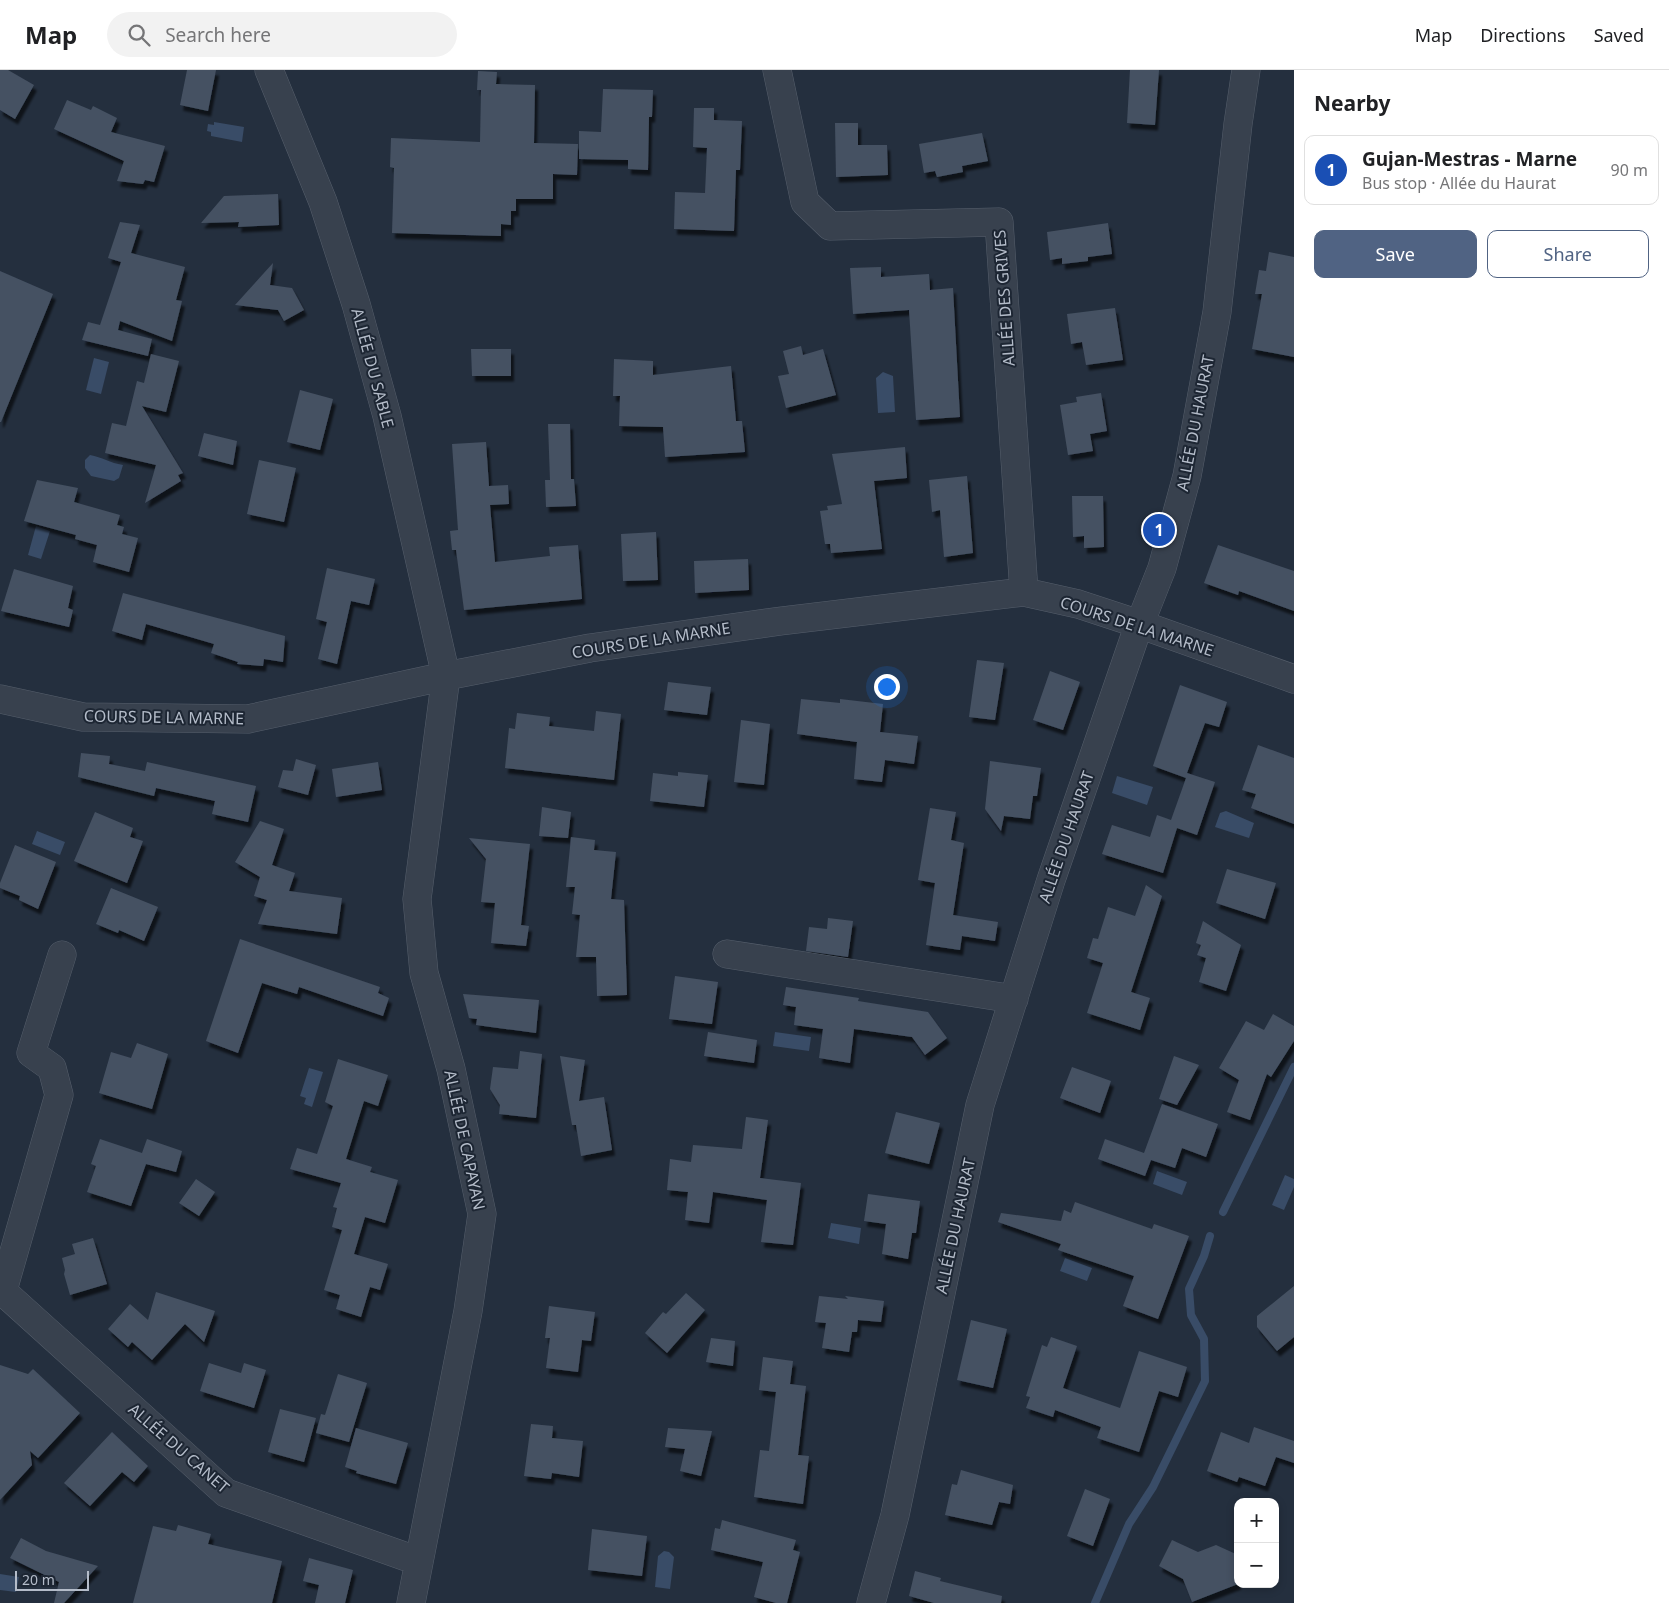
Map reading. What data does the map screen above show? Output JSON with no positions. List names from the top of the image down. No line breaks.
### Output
{"streets":{"street":["ALLÉE DES GRIVES","ALLÉE DU SABLE","ALLÉE DU HAURAT","COURS DE LA MARNE","ALLÉE DE CAPAYAN","ALLÉE DU CANET"]},"crossings":[["ALLÉE DES GRIVES","COURS DE LA MARNE"],["ALLÉE DU SABLE","COURS DE LA MARNE"],["ALLÉE DU SABLE","ALLÉE DE CAPAYAN"],["ALLÉE DU HAURAT","COURS DE LA MARNE"],["COURS DE LA MARNE","ALLÉE DE CAPAYAN"],["ALLÉE DE CAPAYAN","ALLÉE DU CANET"]],"scale_bar":"20 m","page":{"header":"Map","search":"Search here","nav":["Map","Directions","Saved"],"heading":"Nearby","list":[{"mark":"1","name":"Gujan-Mestras - Marne","note":"Bus stop · Allée du Haurat","value":"90 m"}],"buttons":["Save","Share"],"pins":"1","map_buttons":["+","−"],"scale":"20 m"}}
